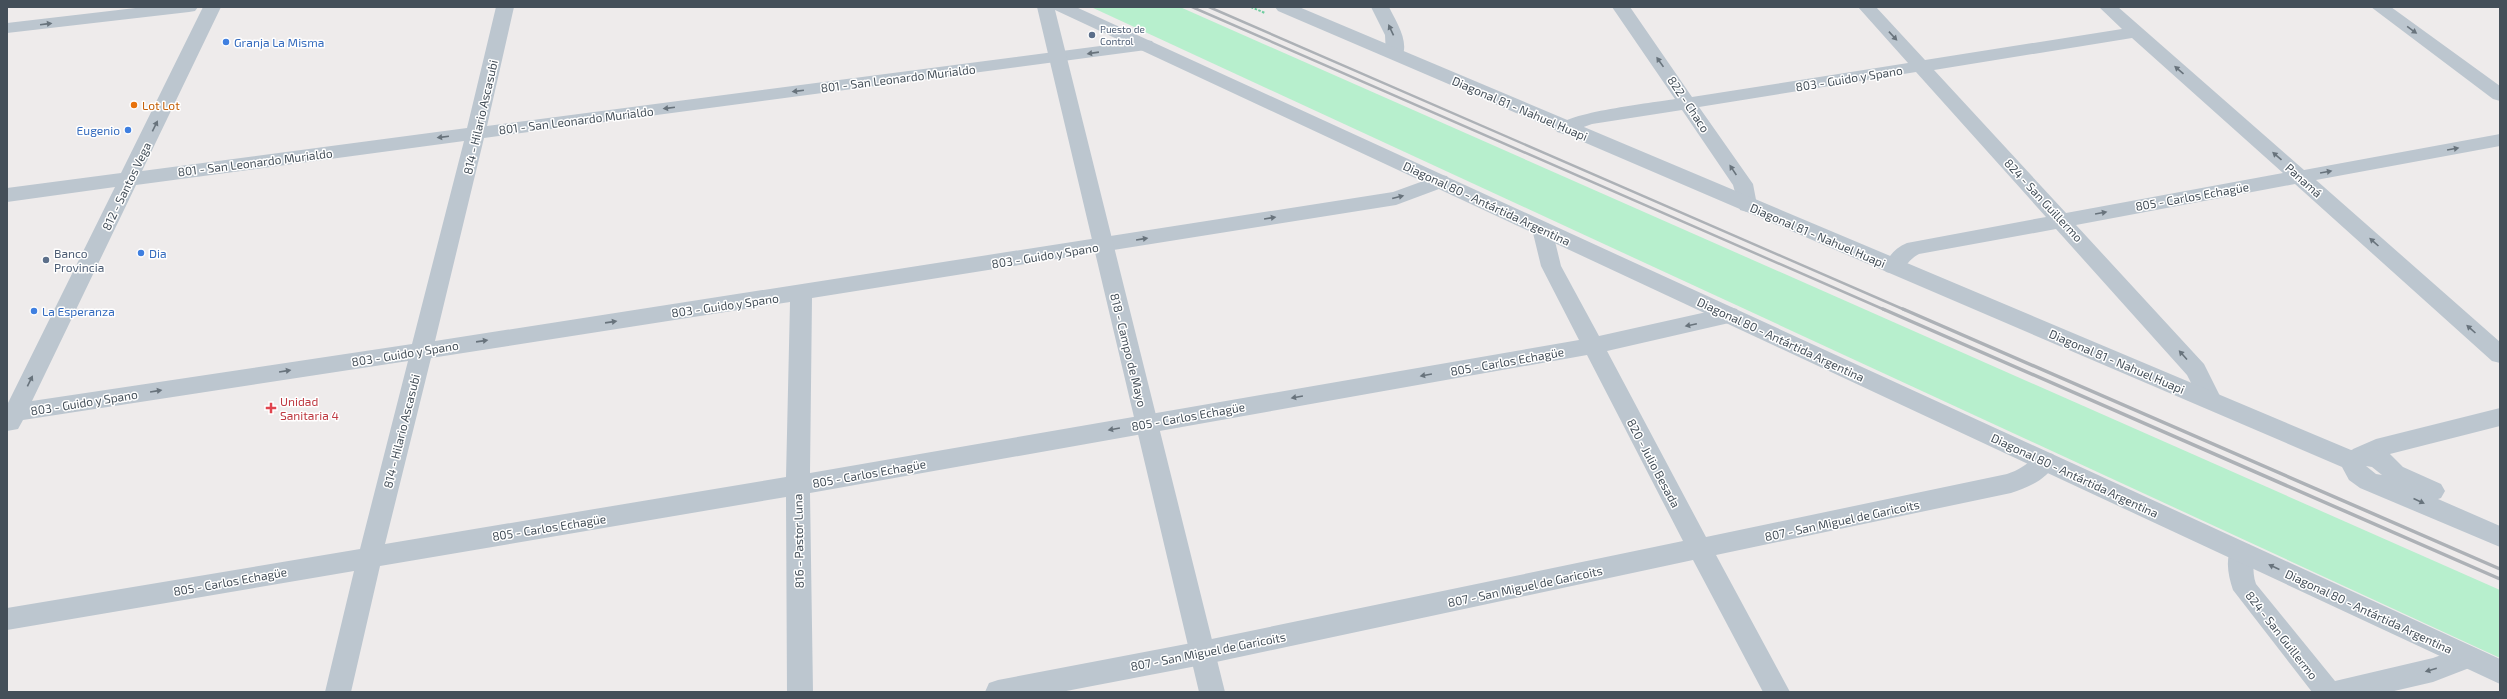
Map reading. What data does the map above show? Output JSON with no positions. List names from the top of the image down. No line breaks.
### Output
{"streets":{"street":["801 - San Leonardo Murialdo","803 - Guido y Spano","822 - Chaco","Diagonal 81 - Nahuel Huapi","814 - Hilario Ascasubi","Panamá","812 - Santos Vega","805 - Carlos Echagüe","824 - San Guillermo","Diagonal 80 - Antártida Argentina","818 - Campo de Mayo","820 - Julio Besada","807 - San Miguel de Garicoits","816 - Pastor Luna"]},"crossings":[["801 - San Leonardo Murialdo","814 - Hilario Ascasubi"],["801 - San Leonardo Murialdo","812 - Santos Vega"],["801 - San Leonardo Murialdo","Diagonal 80 - Antártida Argentina"],["801 - San Leonardo Murialdo","818 - Campo de Mayo"],["803 - Guido y Spano","822 - Chaco"],["803 - Guido y Spano","Diagonal 81 - Nahuel Huapi"],["803 - Guido y Spano","814 - Hilario Ascasubi"],["803 - Guido y Spano","Panamá"],["803 - Guido y Spano","812 - Santos Vega"],["803 - Guido y Spano","824 - San Guillermo"],["803 - Guido y Spano","Diagonal 80 - Antártida Argentina"],["803 - Guido y Spano","818 - Campo de Mayo"],["803 - Guido y Spano","816 - Pastor Luna"],["822 - Chaco","Diagonal 81 - Nahuel Huapi"],["Diagonal 81 - Nahuel Huapi","805 - Carlos Echagüe"],["Diagonal 81 - Nahuel Huapi","824 - San Guillermo"],["814 - Hilario Ascasubi","805 - Carlos Echagüe"],["Panamá","805 - Carlos Echagüe"],["805 - Carlos Echagüe","824 - San Guillermo"],["805 - Carlos Echagüe","Diagonal 80 - Antártida Argentina"],["805 - Carlos Echagüe","818 - Campo de Mayo"],["805 - Carlos Echagüe","820 - Julio Besada"],["805 - Carlos Echagüe","816 - Pastor Luna"],["824 - San Guillermo","Diagonal 80 - Antártida Argentina"],["Diagonal 80 - Antártida Argentina","820 - Julio Besada"],["Diagonal 80 - Antártida Argentina","807 - San Miguel de Garicoits"],["818 - Campo de Mayo","807 - San Miguel de Garicoits"],["820 - Julio Besada","807 - San Miguel de Garicoits"]],"one_way":["801 - San Leonardo Murialdo","803 - Guido y Spano","822 - Chaco","812 - Santos Vega"],"places":{"other":["Puesto de Control","Granja La Misma","Lot Lot","Eugenio","Dia","Banco Provincia","La Esperanza"],"health":["Unidad Sanitaria 4"]}}
